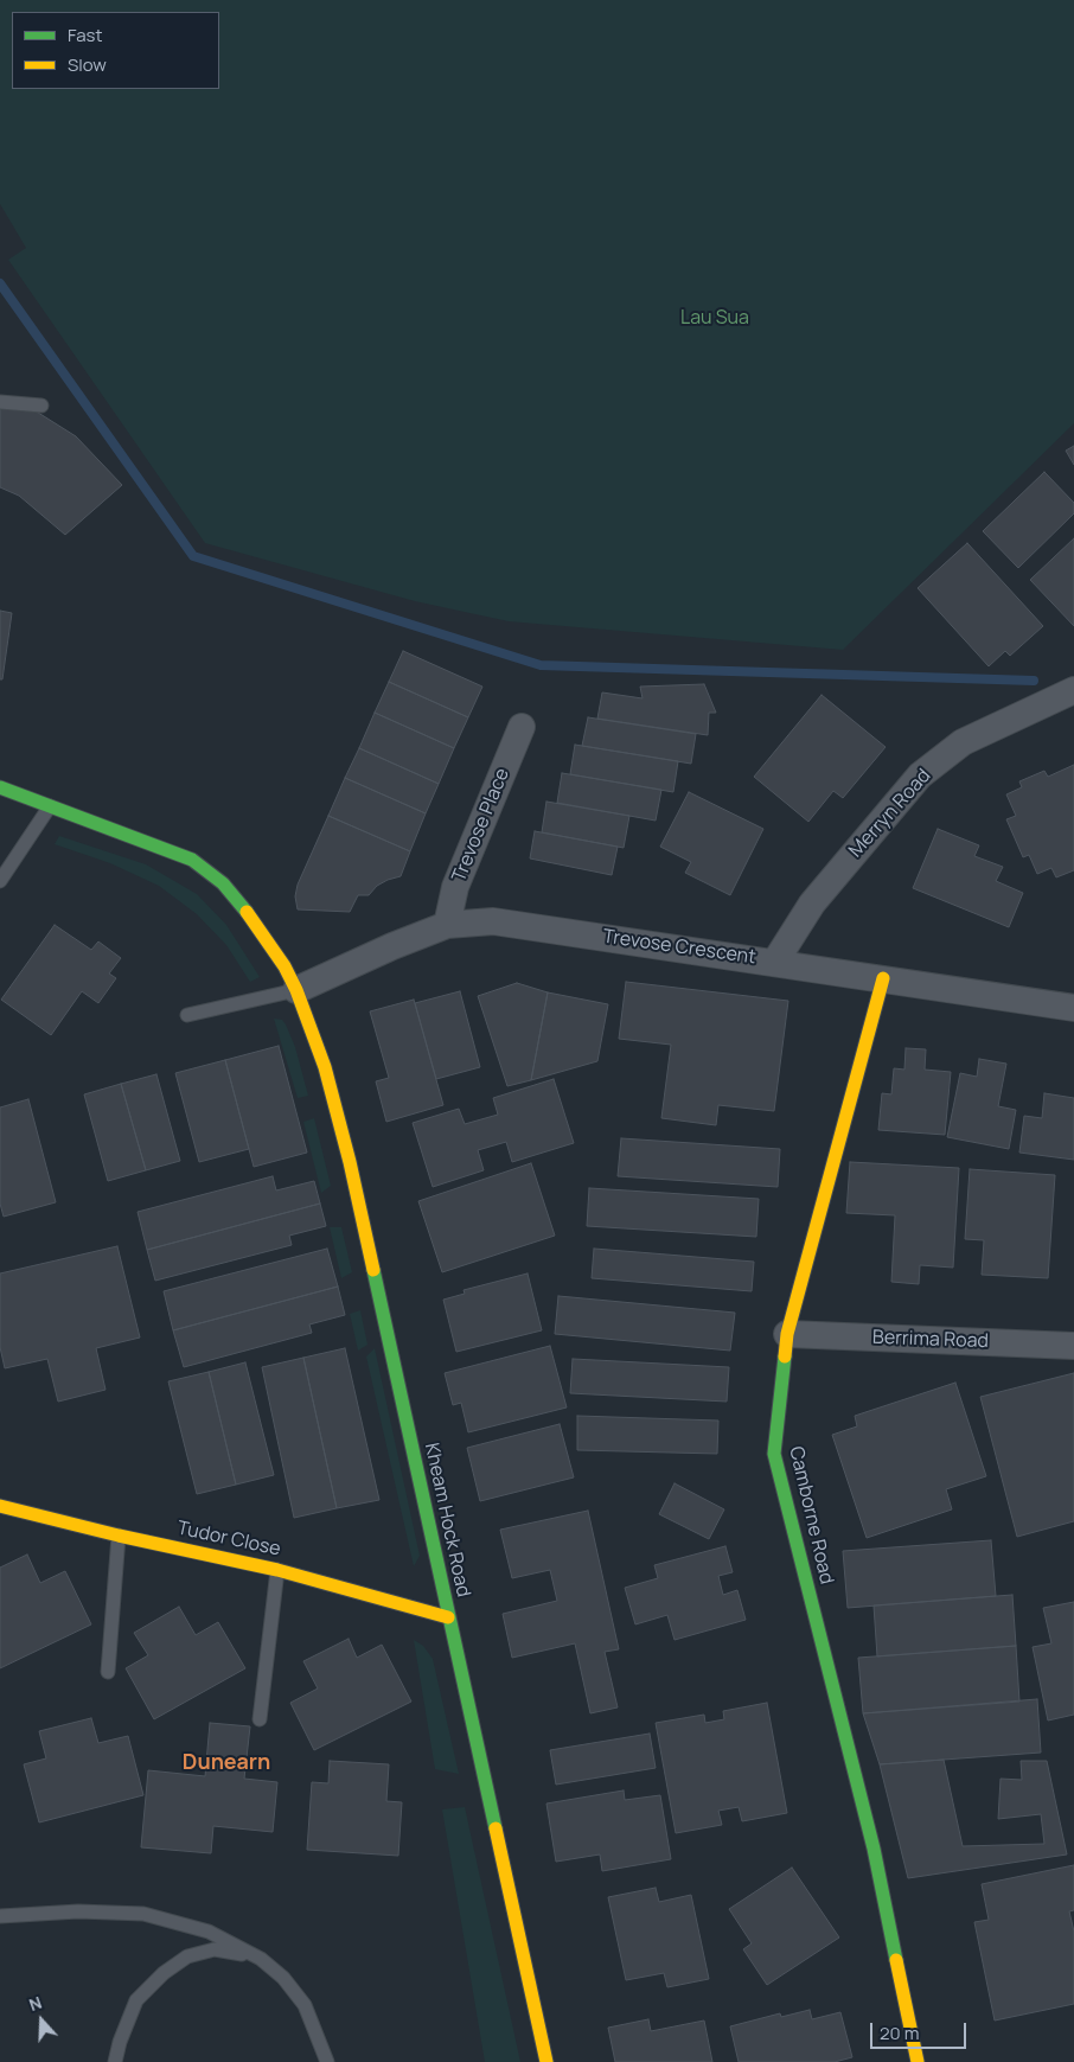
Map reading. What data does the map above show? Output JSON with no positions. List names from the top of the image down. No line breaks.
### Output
{"streets":{"street":["Merryn Road","Trevose Place","Trevose Crescent","Berrima Road","Camborne Road","Kheam Hock Road","Tudor Close"]},"crossings":[["Merryn Road","Trevose Crescent"],["Trevose Place","Trevose Crescent"],["Trevose Crescent","Camborne Road"],["Trevose Crescent","Kheam Hock Road"],["Berrima Road","Camborne Road"],["Kheam Hock Road","Tudor Close"]],"districts":["Dunearn"],"parks":["Lau Sua"],"legend":["Fast","Slow"],"scale_bar":"20 m","north":"top"}
